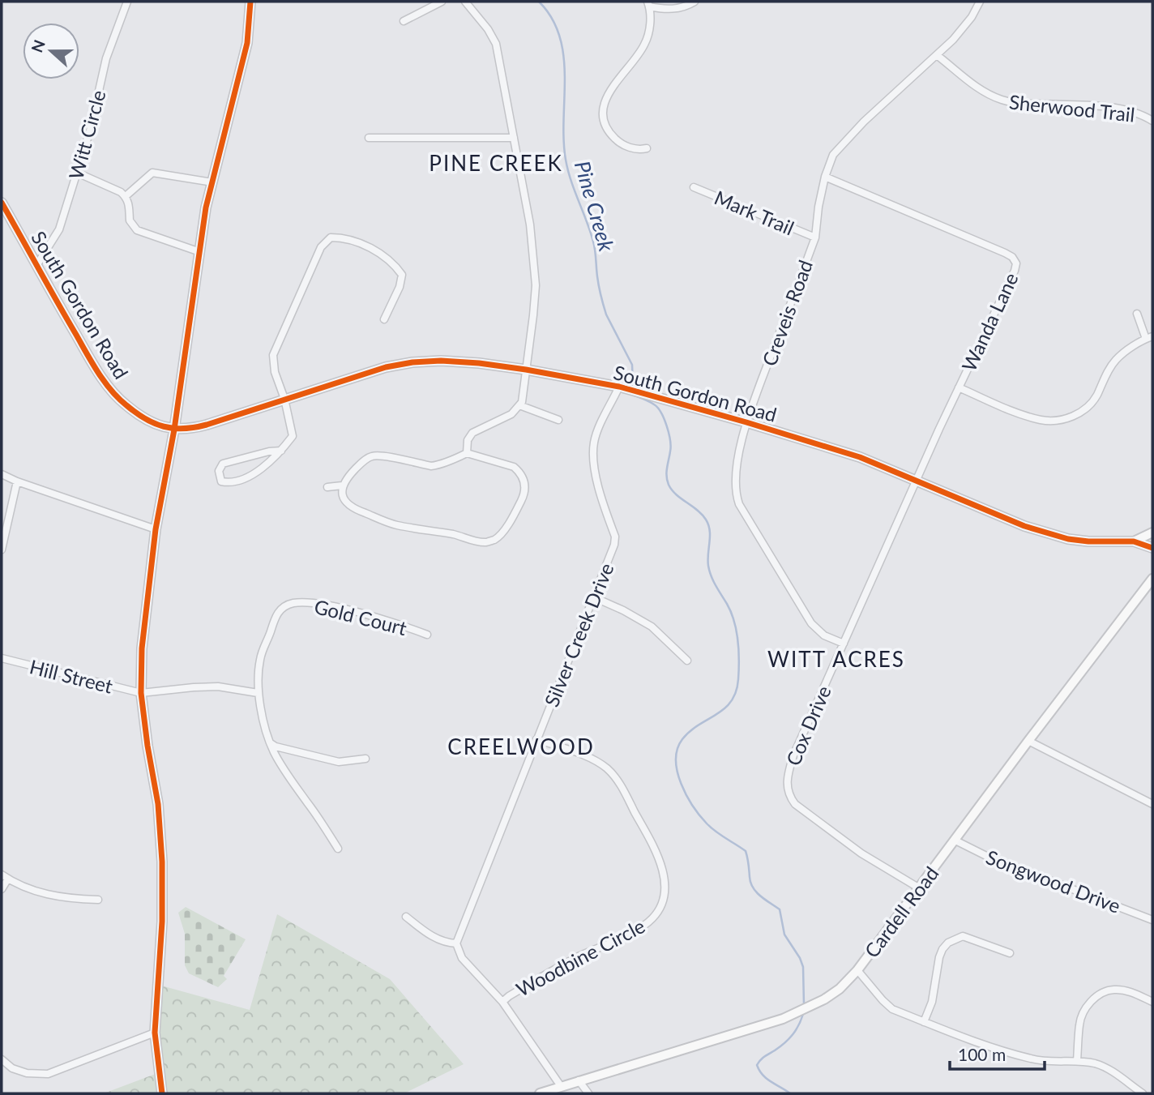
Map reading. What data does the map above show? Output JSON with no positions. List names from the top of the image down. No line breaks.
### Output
{"streets":{"street":["Sherwood Trail","Witt Circle","Mark Trail","South Gordon Road","Creveis Road","Wanda Lane","Gold Court","Silver Creek Drive","Hill Street","Cox Drive","Songwood Drive","Cardell Road","Woodbine Circle"]},"crossings":[["Sherwood Trail","Creveis Road"],["Witt Circle","South Gordon Road"],["Mark Trail","Creveis Road"],["South Gordon Road","Creveis Road"],["South Gordon Road","Wanda Lane"],["South Gordon Road","Silver Creek Drive"],["South Gordon Road","Cox Drive"],["Creveis Road","Wanda Lane"],["Creveis Road","Cox Drive"],["Wanda Lane","Cox Drive"],["Silver Creek Drive","Woodbine Circle"],["Cox Drive","Cardell Road"],["Songwood Drive","Cardell Road"]],"districts":["PINE CREEK","WITT ACRES","CREELWOOD"],"water":["Pine Creek"],"scale_bar":"100 m","north":"left"}
